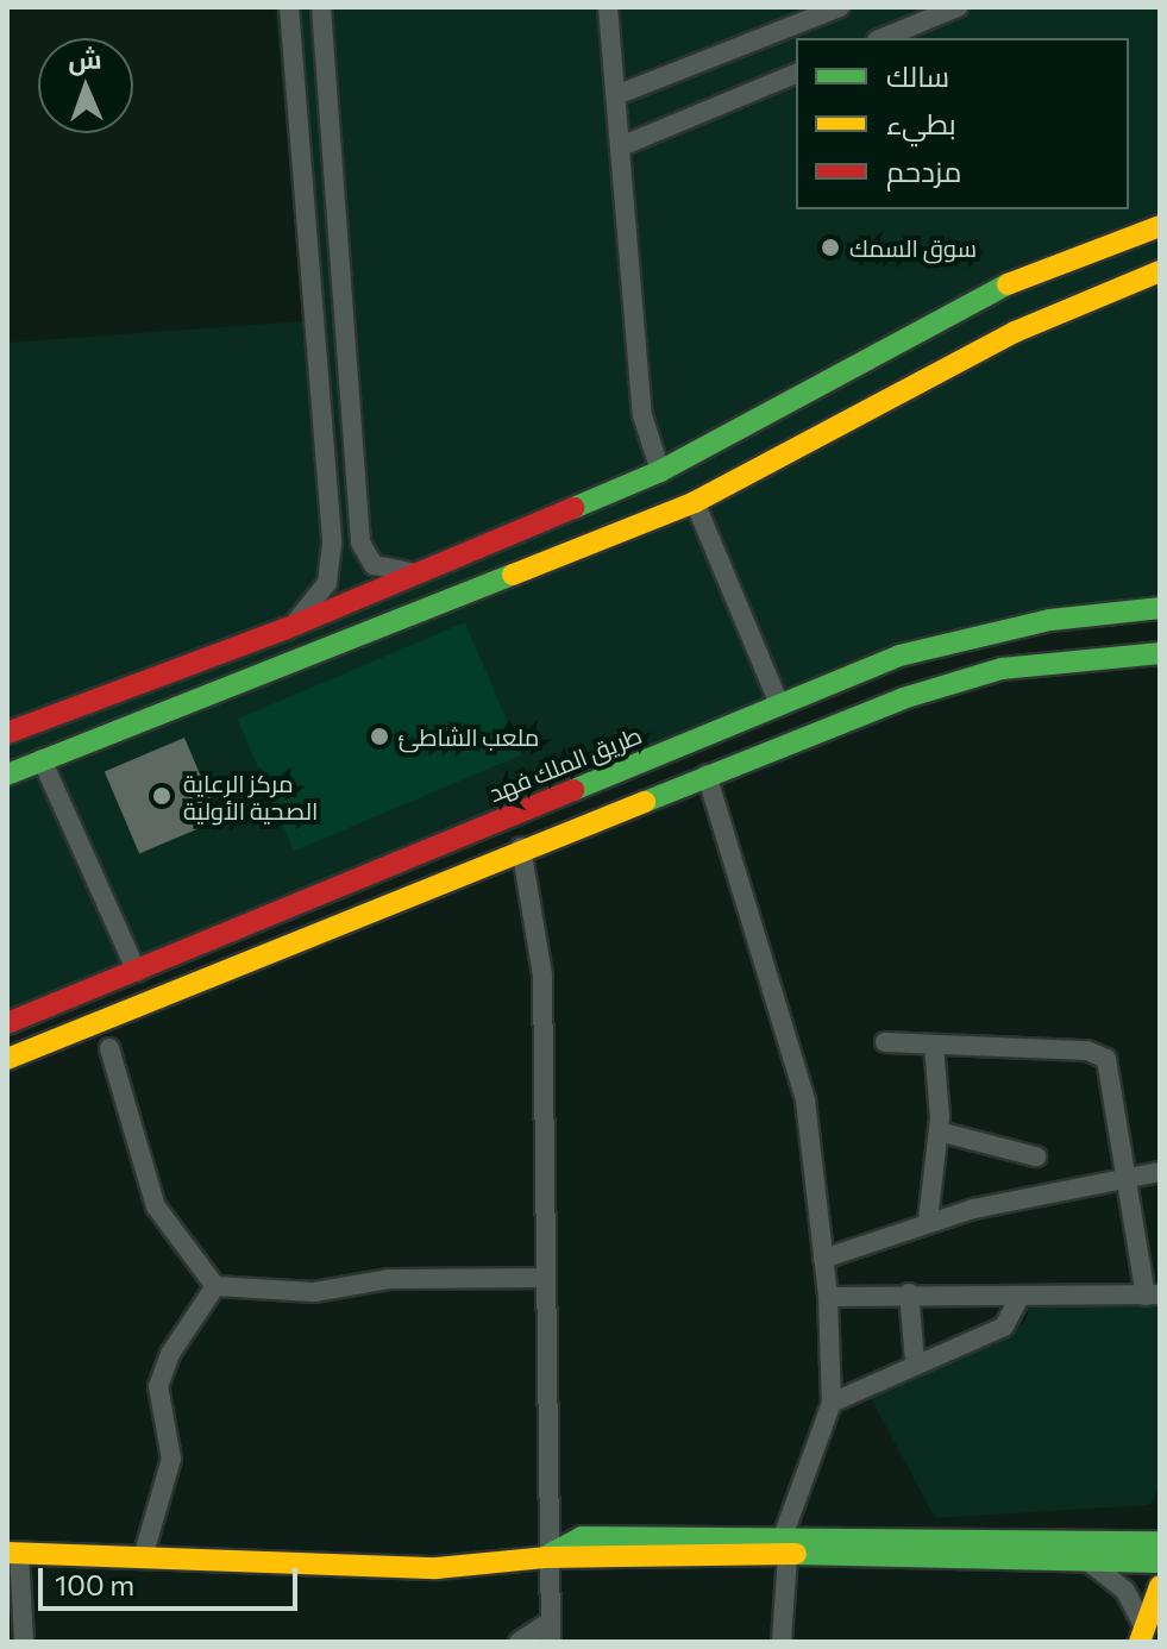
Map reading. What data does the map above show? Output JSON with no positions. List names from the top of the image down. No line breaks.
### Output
{"streets":{"main road":["طريق الملك فهد"]},"places":["سوق السمك","ملعب الشاطئ","مركز الرعاية الصحية الأولية"],"legend":["سالك","بطيء","مزدحم"],"scale_bar":"100 m","north":"top"}
